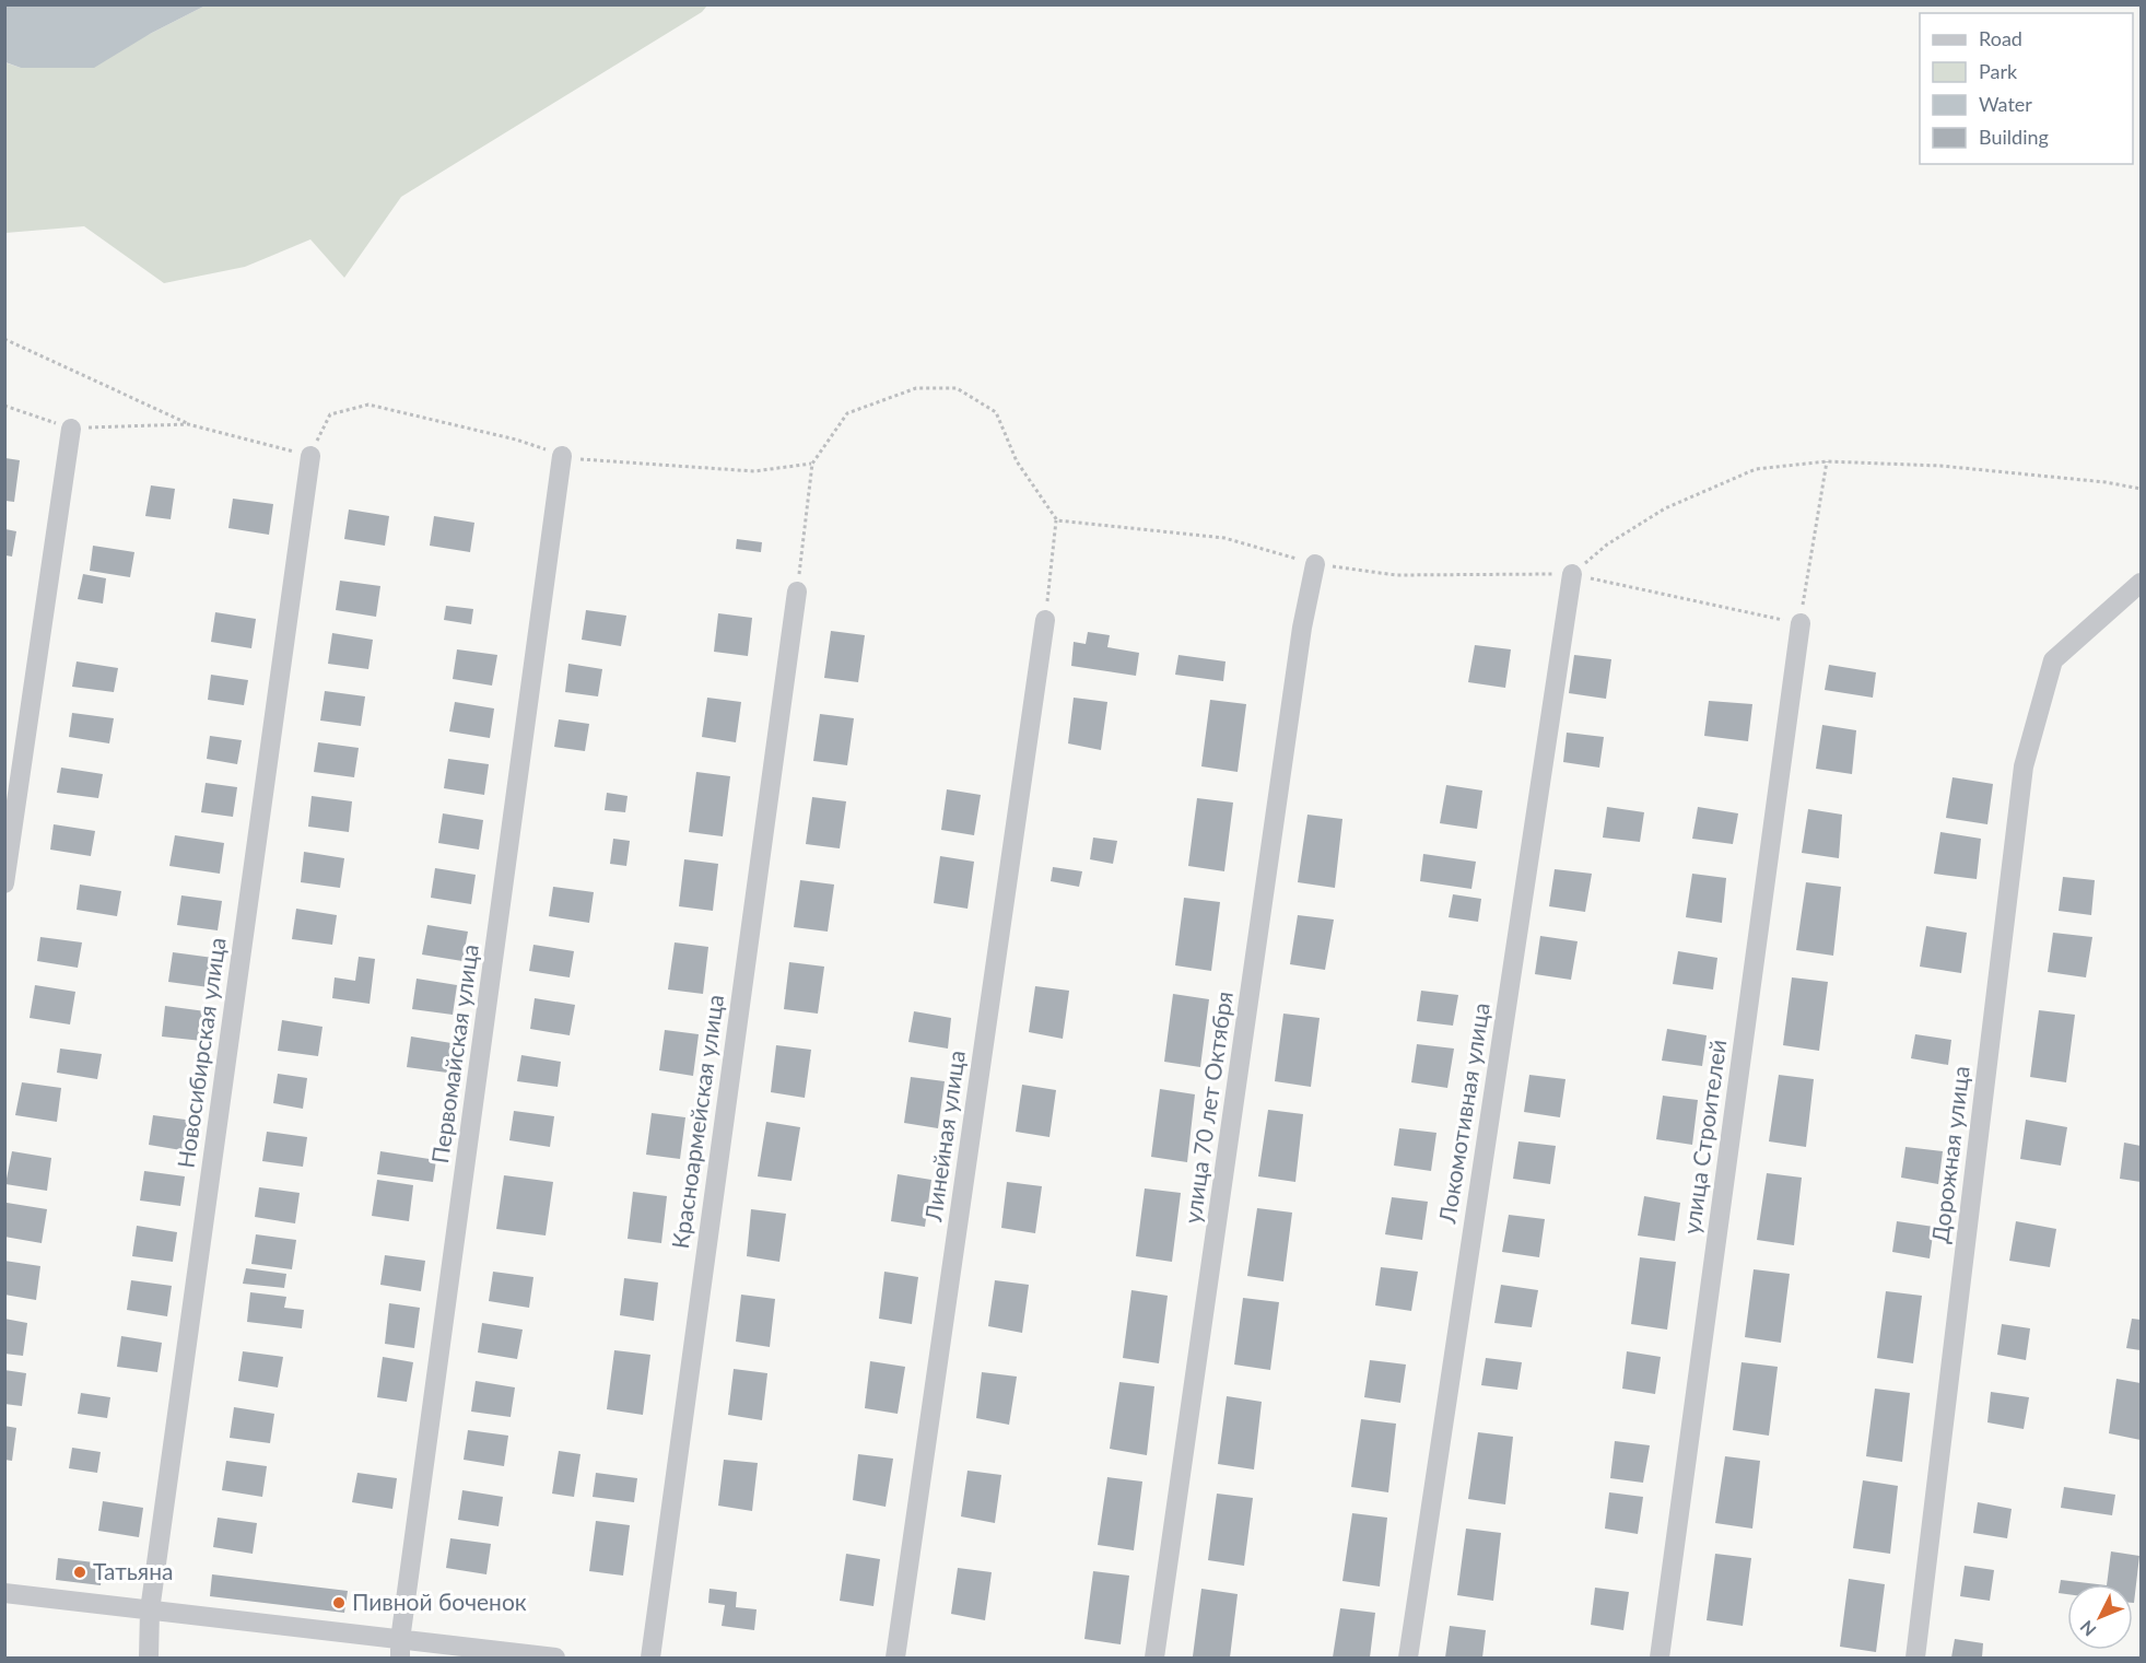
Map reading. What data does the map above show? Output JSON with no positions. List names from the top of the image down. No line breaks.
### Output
{"streets":{"street":["Новосибирская улица","Первомайская улица","улица 70 лет Октября","Локомотивная улица","Красноармейская улица","Линейная улица","улица Строителей","Дорожная улица"]},"places":["Татьяна","Пивной боченок"],"legend":["Road","Park","Water","Building"],"north":"bottom left"}
